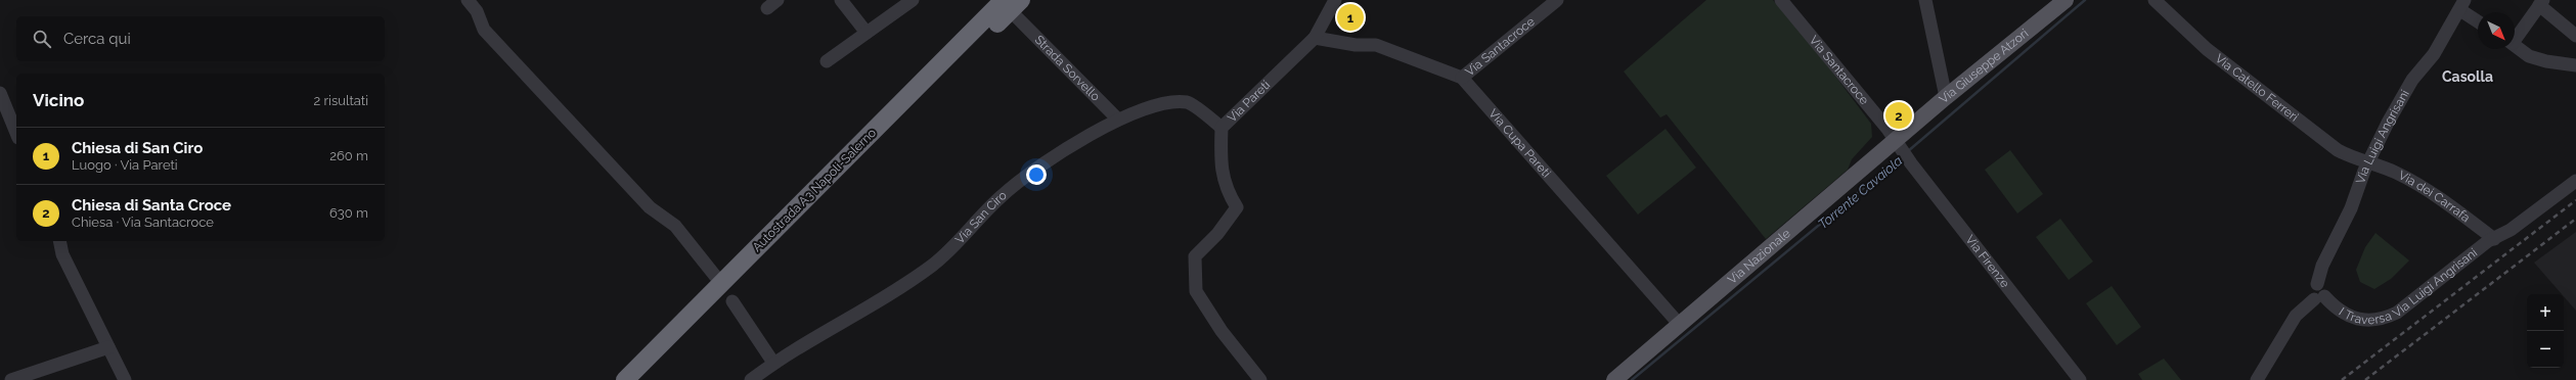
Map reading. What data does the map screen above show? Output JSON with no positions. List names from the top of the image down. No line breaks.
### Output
{"streets":{"highway":["Autostrada A3 Napoli-Salerno"],"main road":["Via Giuseppe Atzori","Via Nazionale"],"street":["Via Santacroce","Strada Sorvello","Via Catello Ferreri","Via Pareti","Via Luigi Angrisani","Via Cupa Pareti","Via dei Carrafa","Via San Ciro","Via Firenze","I Traversa Via Luigi Angrisani"]},"crossings":[["Via Santacroce","Via Giuseppe Atzori"],["Via Santacroce","Via Cupa Pareti"],["Via Santacroce","Via Nazionale"],["Via Santacroce","Via Firenze"],["Via Giuseppe Atzori","Via Nazionale"],["Via Giuseppe Atzori","Via Firenze"],["Strada Sorvello","Autostrada A3 Napoli-Salerno"],["Strada Sorvello","Via San Ciro"],["Via Catello Ferreri","Via Luigi Angrisani"],["Via Catello Ferreri","Via dei Carrafa"],["Via Pareti","Via Cupa Pareti"],["Via Pareti","Via San Ciro"],["Via Luigi Angrisani","Via dei Carrafa"],["Via Luigi Angrisani","I Traversa Via Luigi Angrisani"],["Via Cupa Pareti","Via Nazionale"],["Via dei Carrafa","I Traversa Via Luigi Angrisani"],["Via Nazionale","Via Firenze"]],"districts":["Casolla"],"water":["Torrente Cavaiola"],"north":"bottom right","page":{"pins":["1","2"],"search":"Cerca qui","heading":["Vicino","2 risultati"],"list":[{"mark":"1","name":"Chiesa di San Ciro","note":"Luogo · Via Pareti","value":"260 m"},{"mark":"2","name":"Chiesa di Santa Croce","note":"Chiesa · Via Santacroce","value":"630 m"}],"map_buttons":["+","−"]}}
